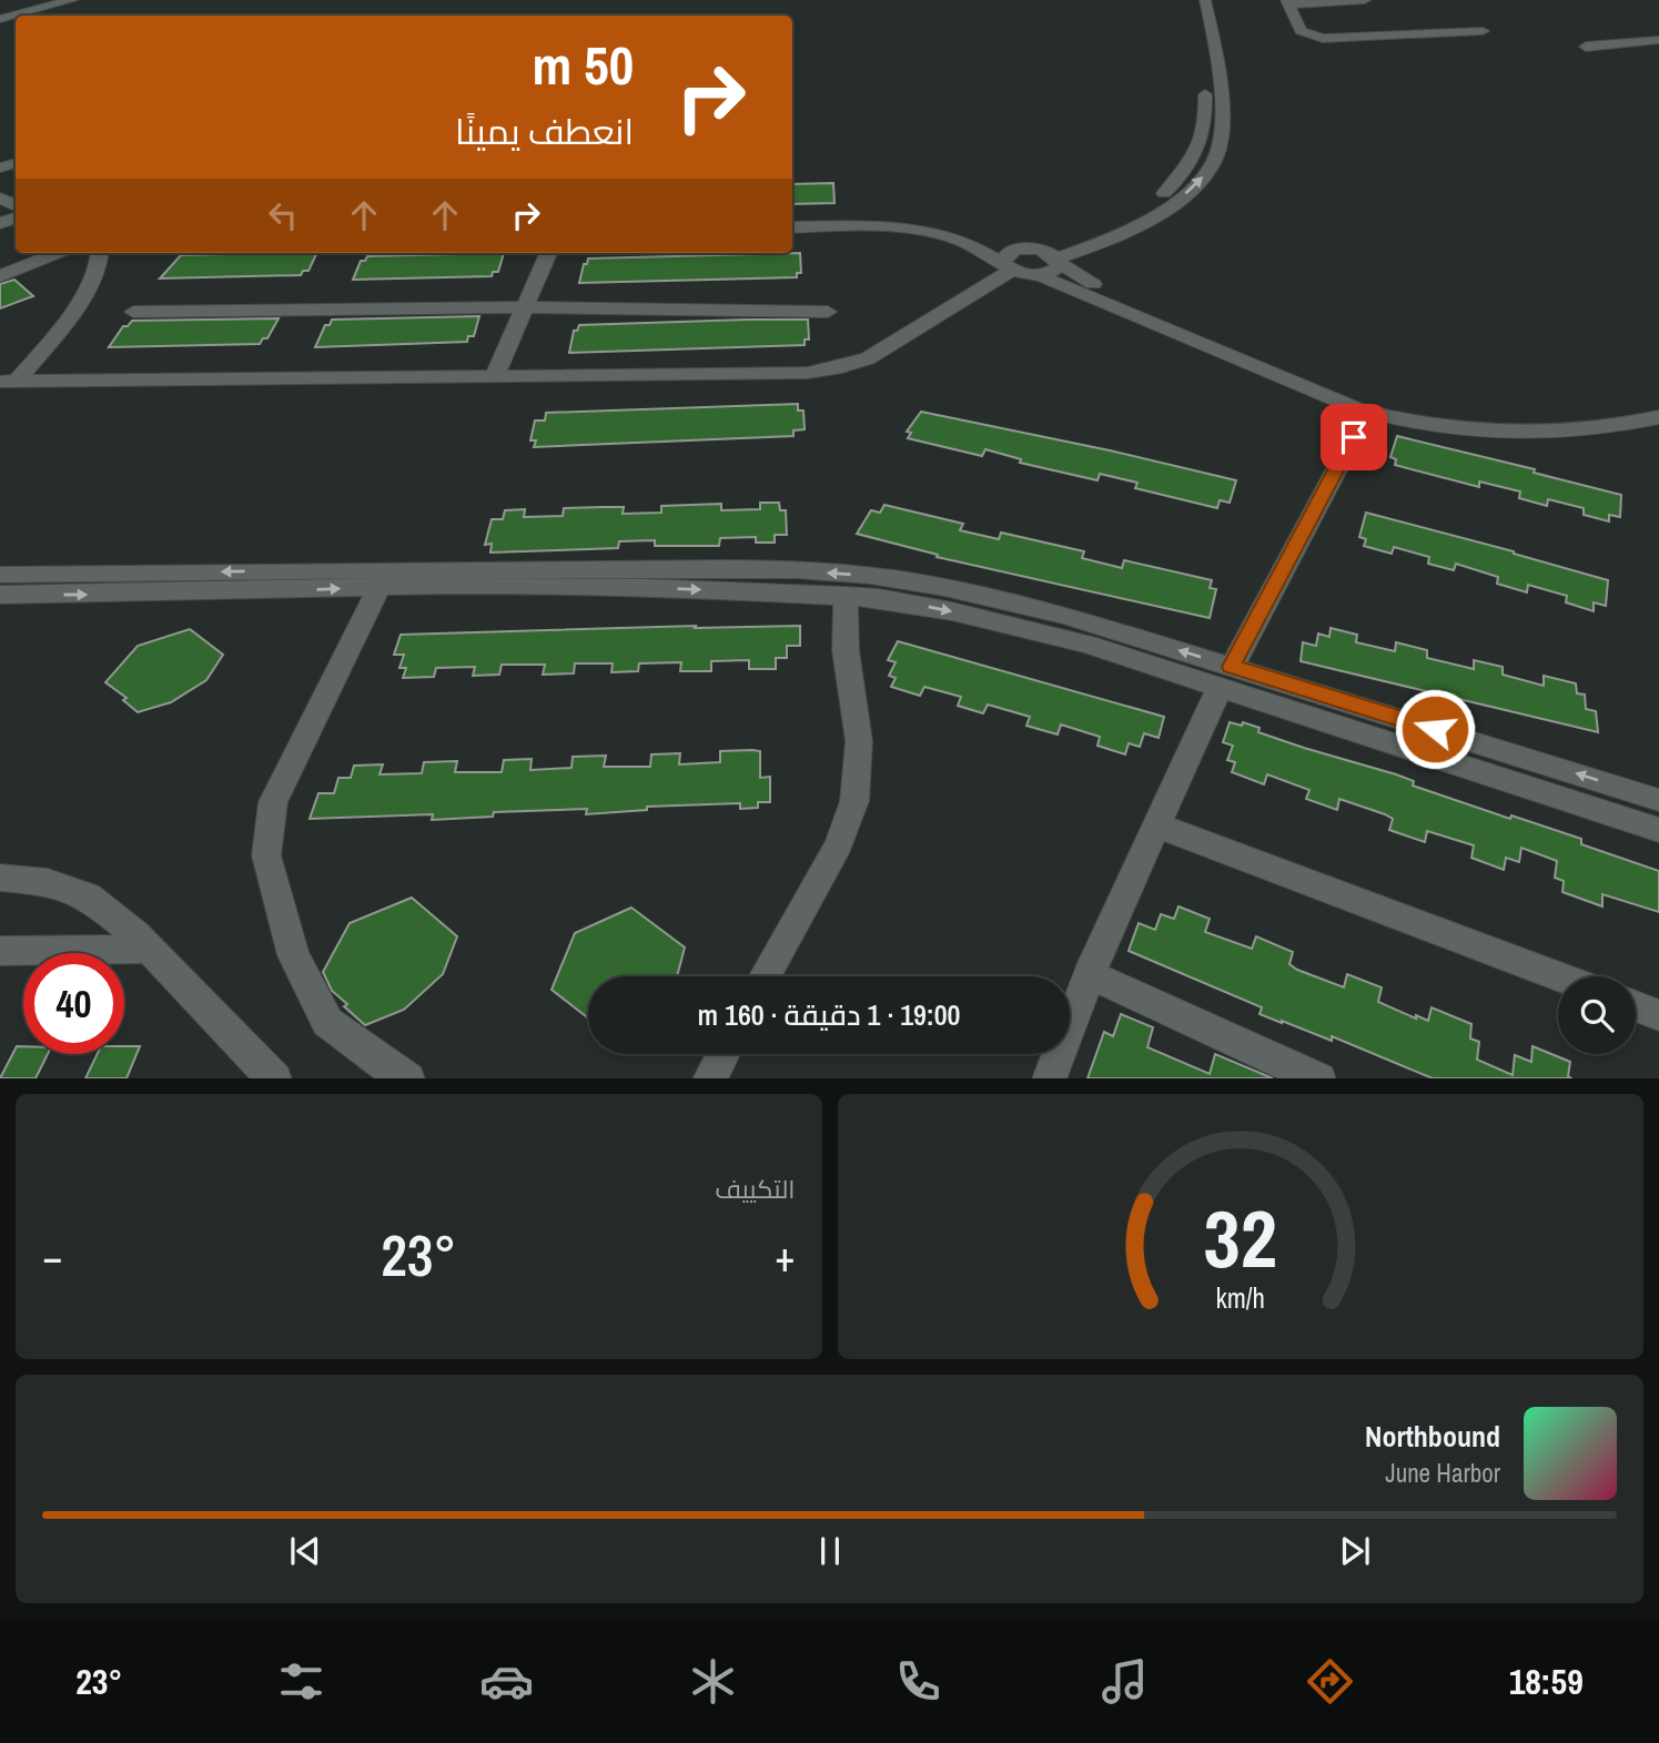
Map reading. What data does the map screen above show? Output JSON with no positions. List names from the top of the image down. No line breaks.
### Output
{"page":{"turn":["50 m","انعطف يمينًا"],"limit":"40","trip":"19:00 · 1 دقيقة · 160 m","tile":"التكييف","heat":["−","23°","+"],"song":["Northbound","June Harbor"],"tabs":["18:59","23°"],"gauge":["32","km/h"]}}
